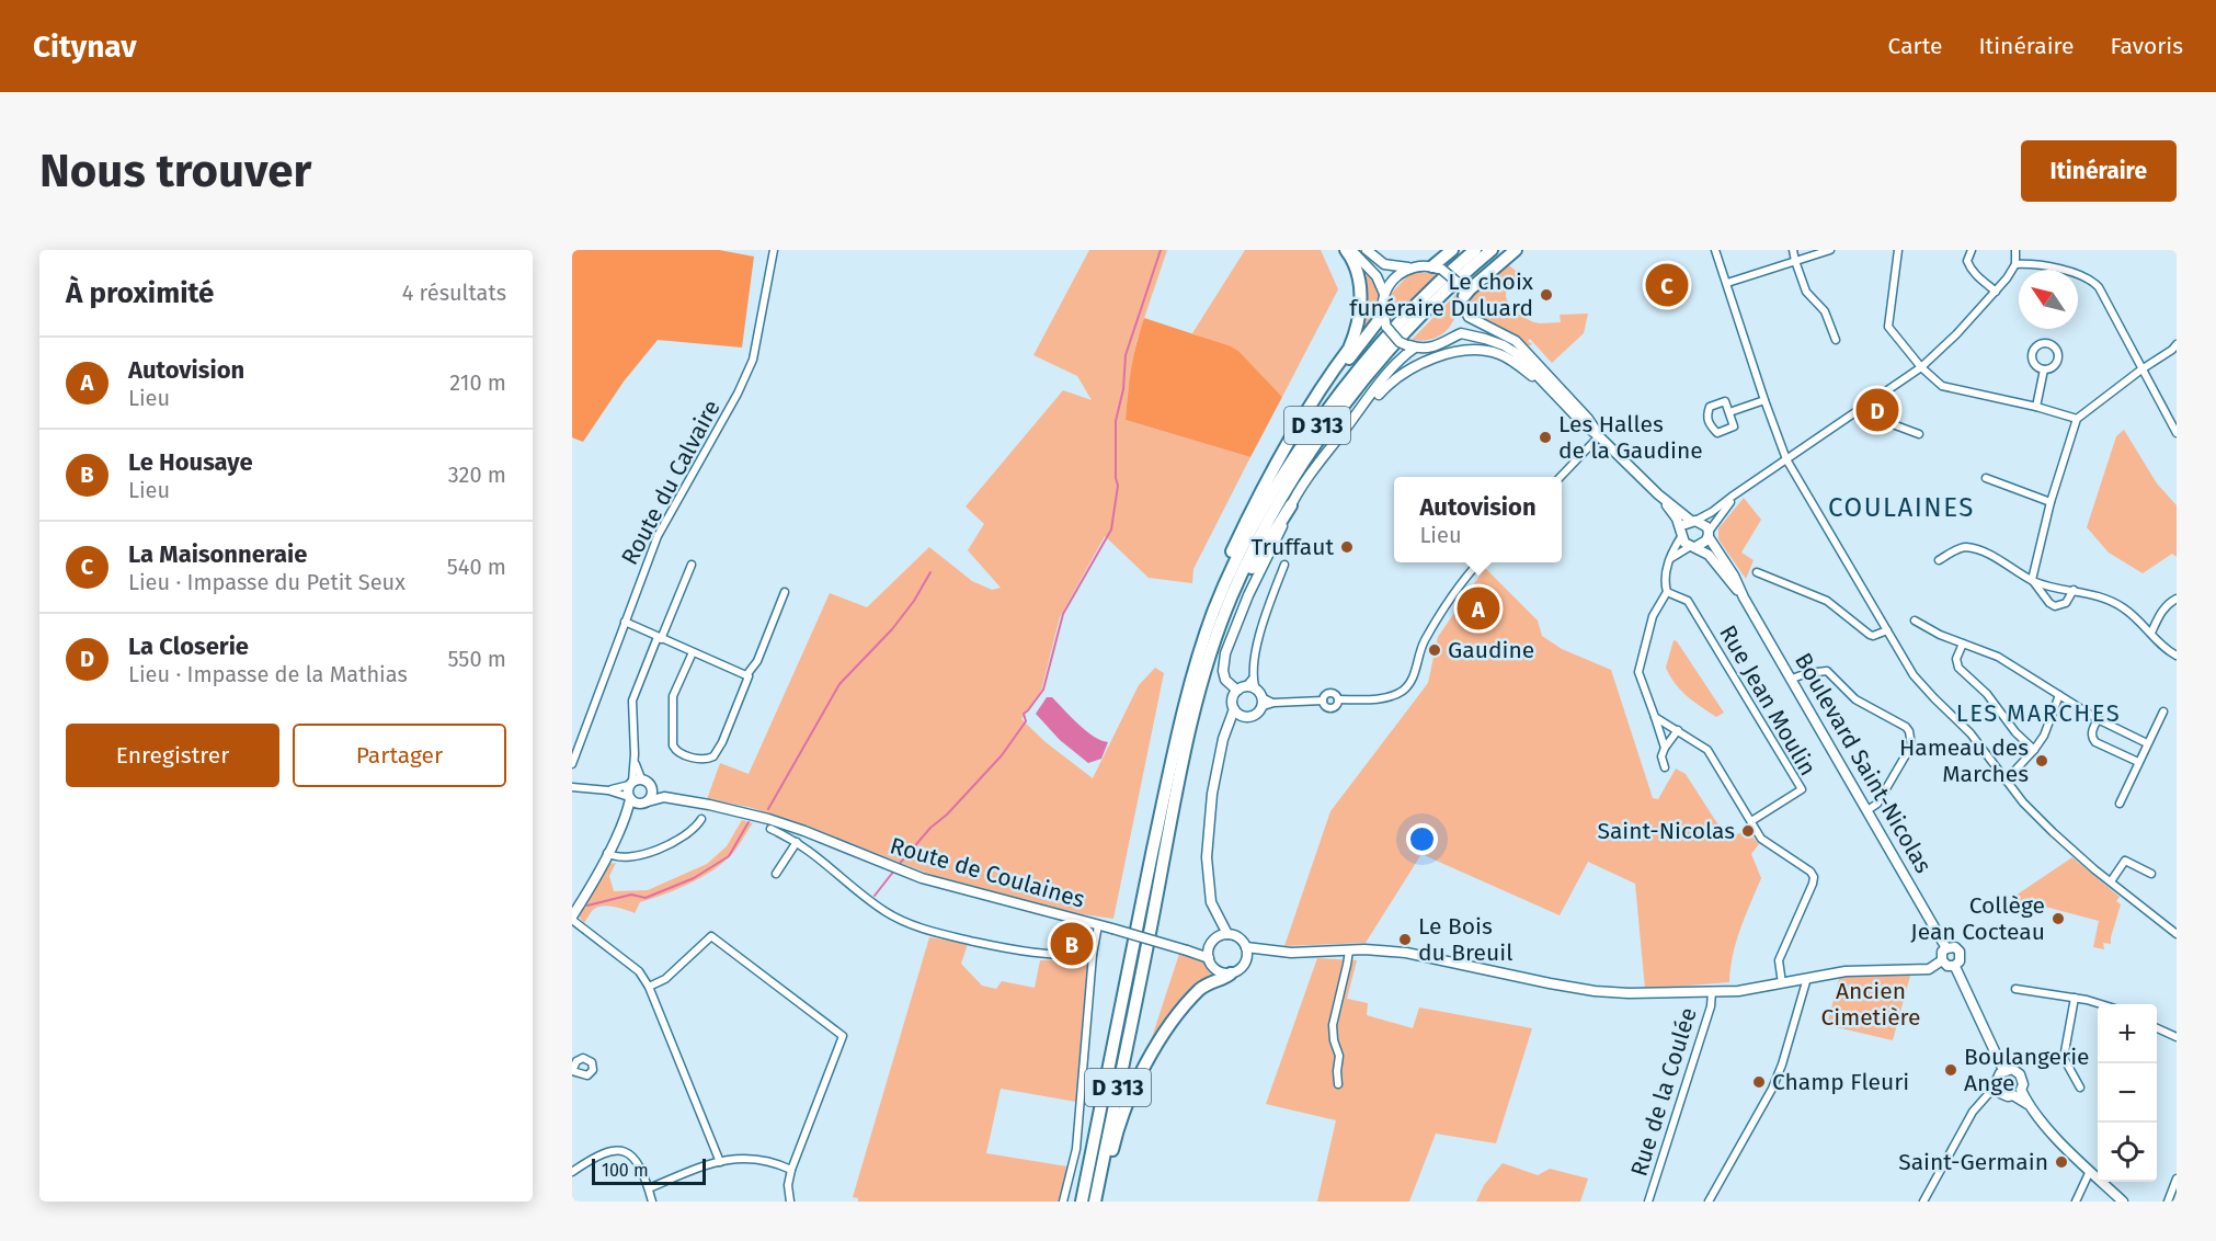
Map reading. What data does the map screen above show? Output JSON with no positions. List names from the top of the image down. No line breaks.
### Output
{"streets":{"highway":["D 313"],"main road":["Boulevard Saint-Nicolas","Route de Coulaines"],"street":["Route du Calvaire","Rue Jean Moulin","Rue de la Coulée"]},"districts":["COULAINES","LES MARCHES"],"parks":["Ancien Cimetière"],"places":["Le choix funéraire Duluard","Les Halles de la Gaudine","Truffaut","Gaudine","Hameau des Marches","Saint-Nicolas","Collège Jean Cocteau","Le Bois du Breuil","Boulangerie Ange","Champ Fleuri","Saint-Germain"],"scale_bar":"100 m","north":"top left","page":{"header":"Citynav","nav":["Carte","Itinéraire","Favoris"],"buttons":["Itinéraire",["Enregistrer","Partager"]],"title":"Nous trouver","heading":["À proximité","4 résultats"],"pins":["C","D","A","B"],"list":[{"mark":"A","name":"Autovision","note":"Lieu","value":"210 m"},{"mark":"B","name":"Le Housaye","note":"Lieu","value":"320 m"},{"mark":"C","name":"La Maisonneraie","note":"Lieu · Impasse du Petit Seux","value":"540 m"},{"mark":"D","name":"La Closerie","note":"Lieu · Impasse de la Mathias","value":"550 m"}],"popup":["Autovision","Lieu"],"map_buttons":["+","−"],"scale":"100 m"}}
